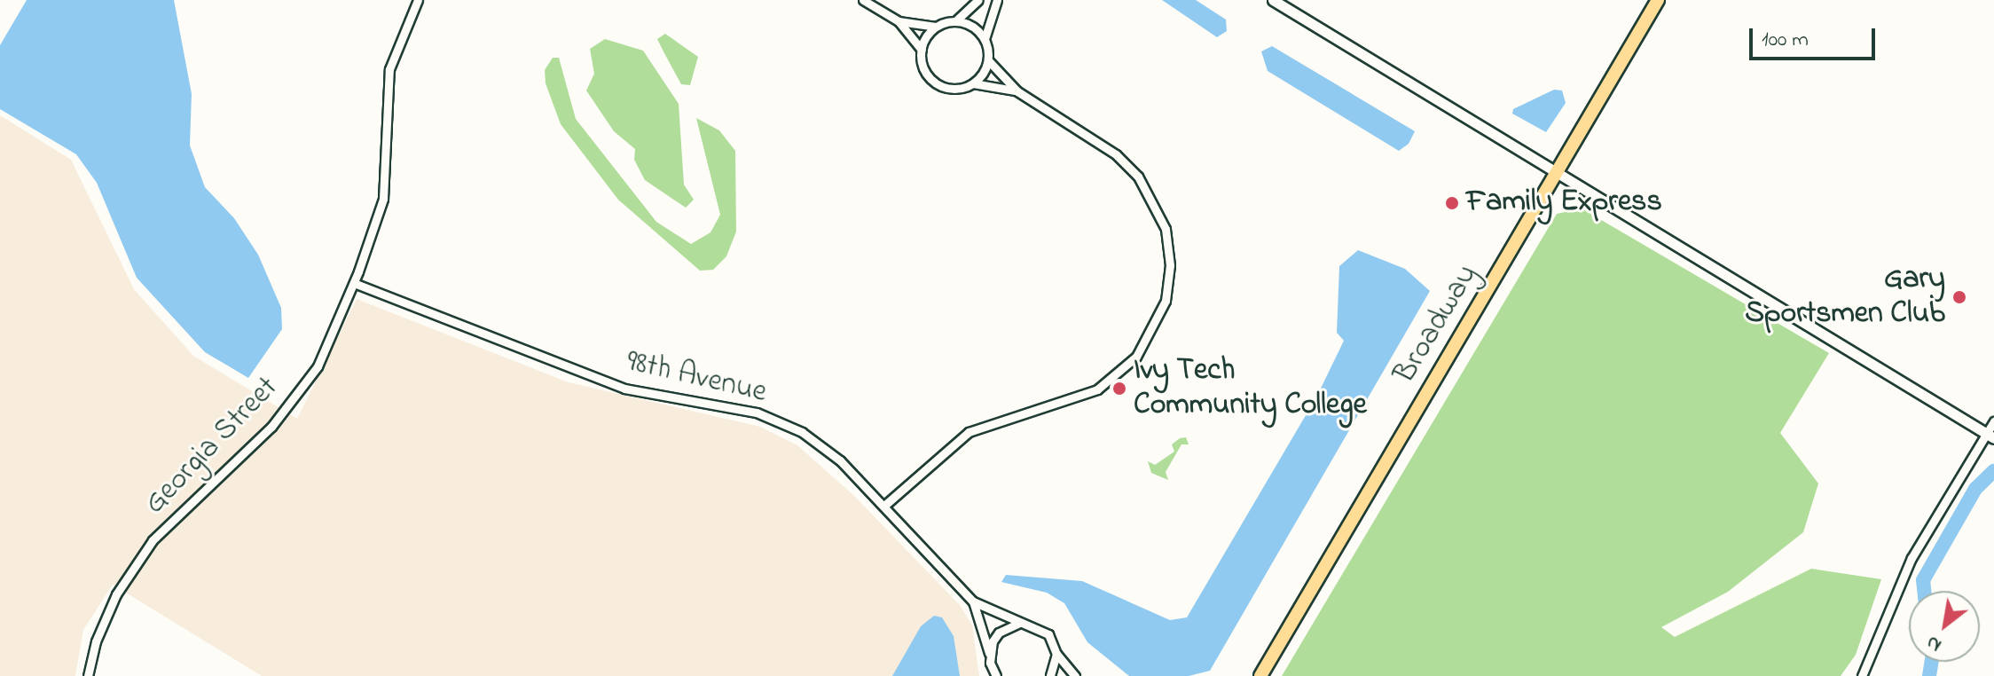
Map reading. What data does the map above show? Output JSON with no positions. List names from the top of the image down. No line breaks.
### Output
{"streets":{"main road":["Broadway"],"street":["98th Avenue","Georgia Street"]},"crossings":[["98th Avenue","Georgia Street"]],"places":["Family Express","Gary Sportsmen Club","Ivy Tech Community College"],"scale_bar":"100 m","north":"bottom left"}
